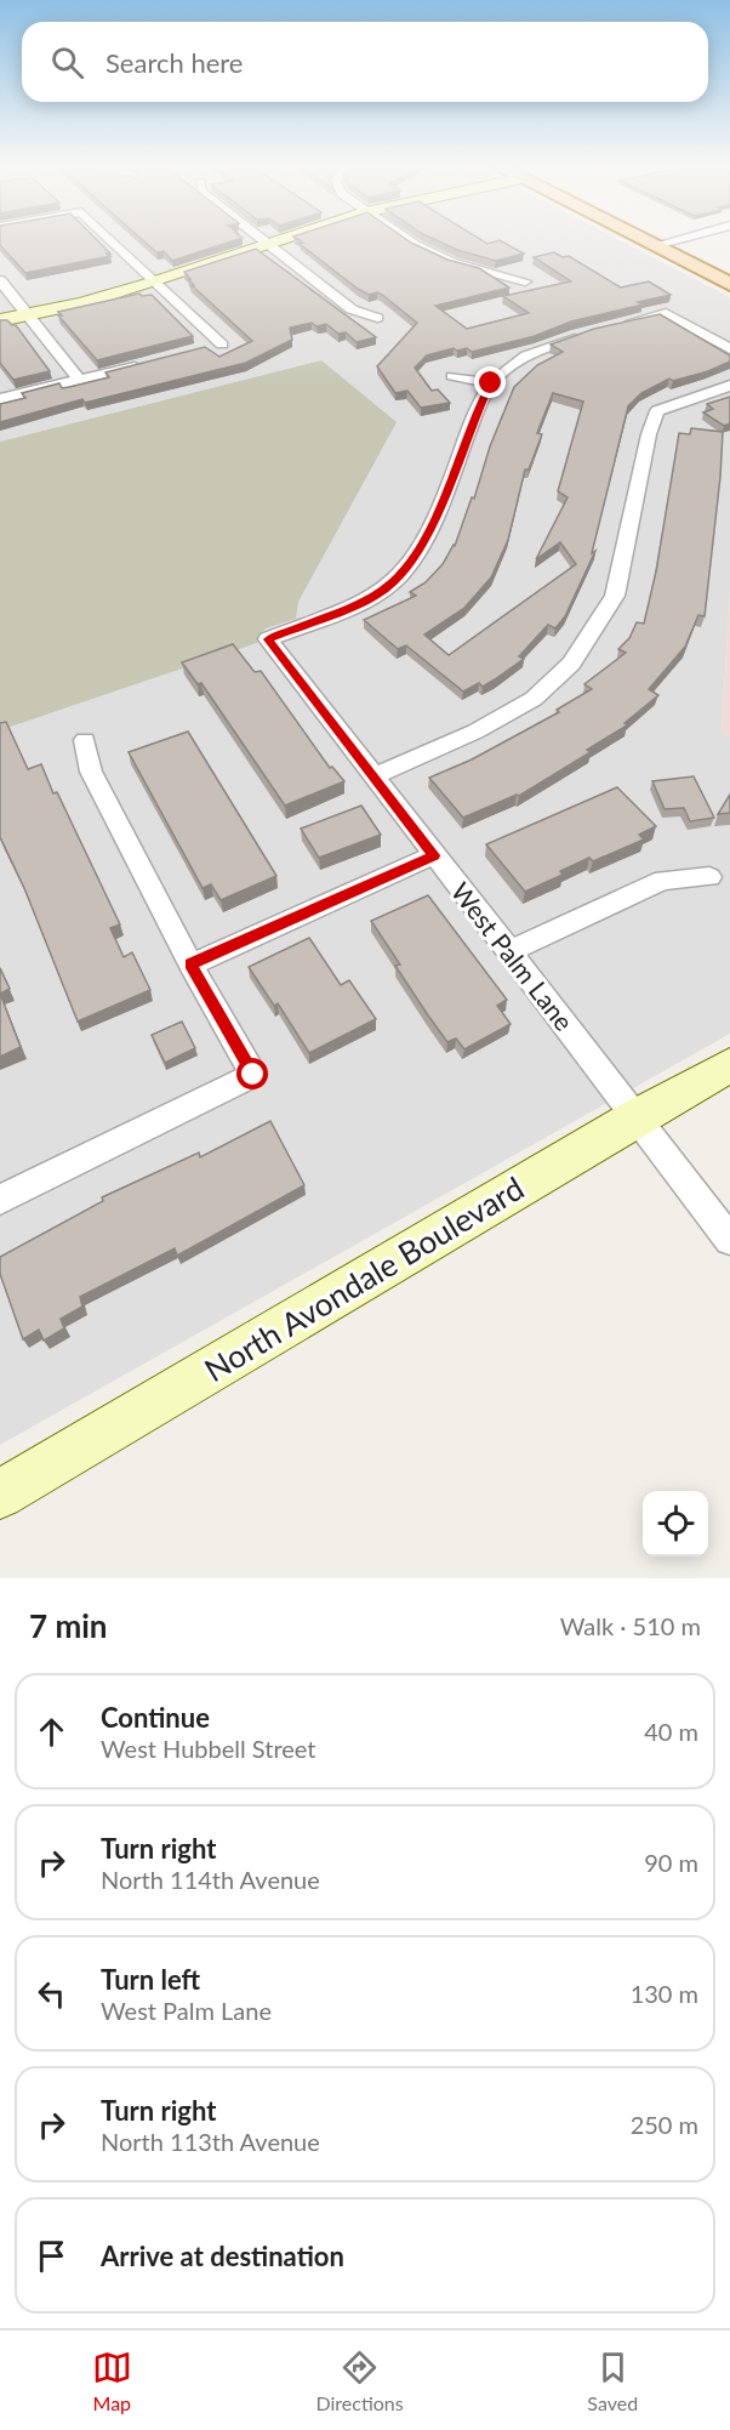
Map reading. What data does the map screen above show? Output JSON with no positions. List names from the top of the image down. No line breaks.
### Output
{"streets":{"street":["West Palm Lane","North Avondale Boulevard"]},"crossings":[["West Palm Lane","North Avondale Boulevard"]],"page":{"search":"Search here","heading":["7 min","Walk · 510 m"],"list":[["Continue","West Hubbell Street","40 m"],["Turn right","North 114th Avenue","90 m"],["Turn left","West Palm Lane","130 m"],["Turn right","North 113th Avenue","250 m"],"Arrive at destination"],"nav":["Map","Directions","Saved"]}}
